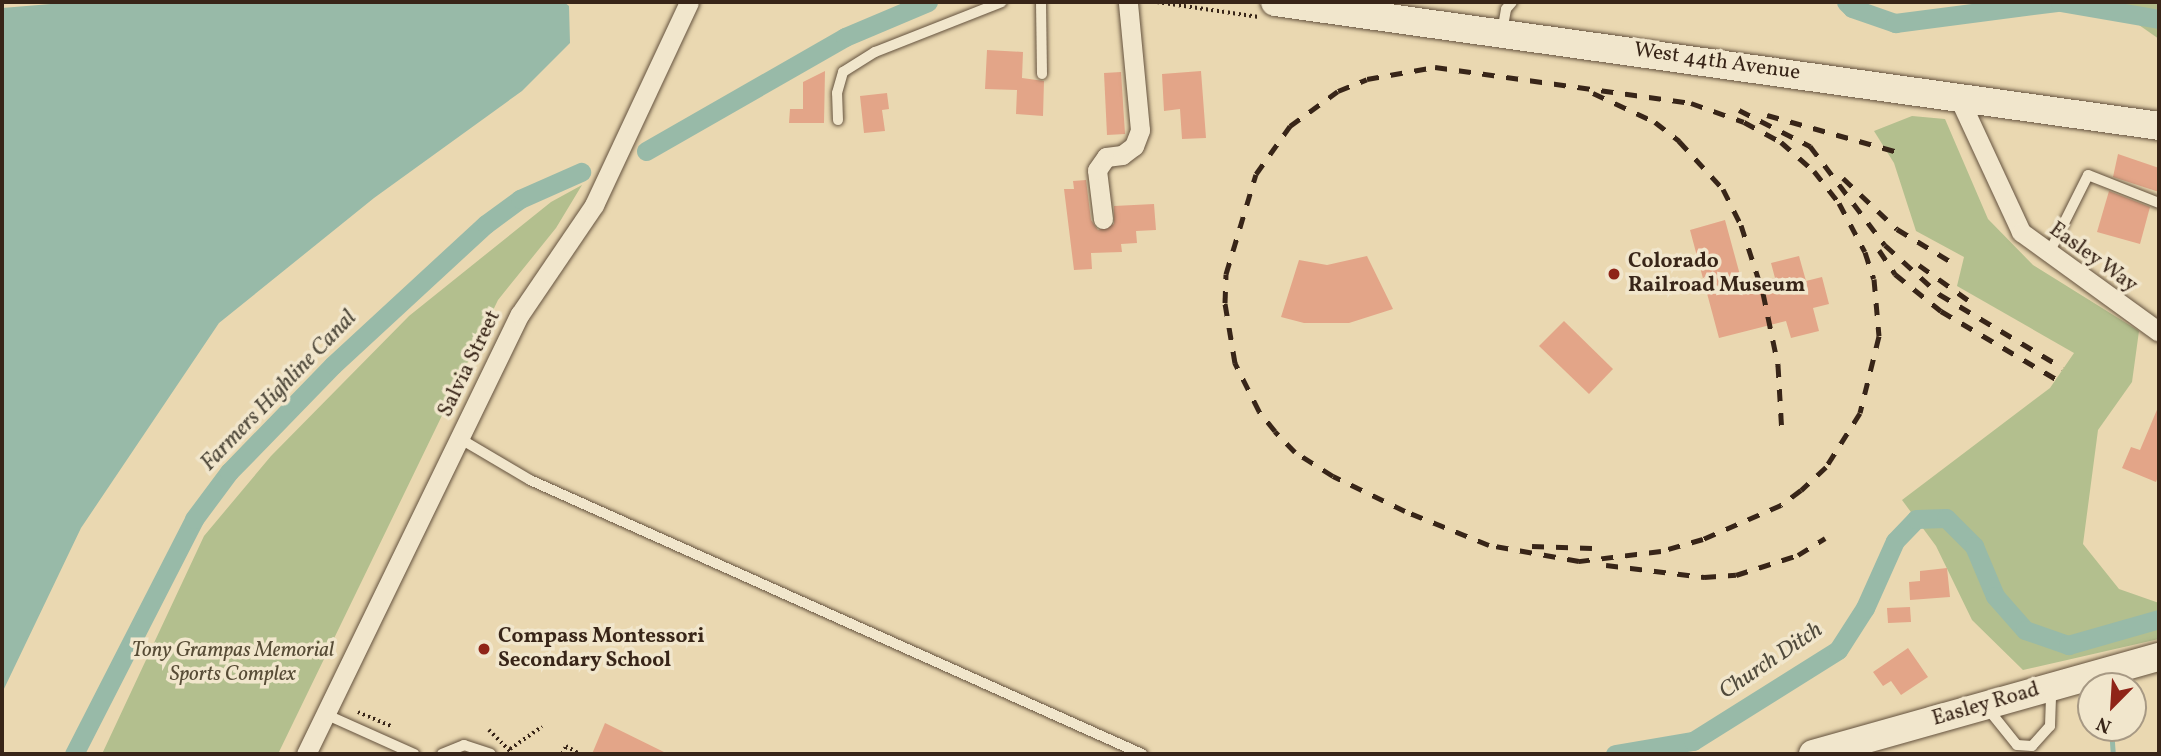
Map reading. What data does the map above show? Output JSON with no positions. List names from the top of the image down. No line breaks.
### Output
{"streets":{"street":["West 44th Avenue","Easley Way","Salvia Street","Easley Road"]},"crossings":[["West 44th Avenue","Easley Way"]],"water":["Farmers Highline Canal","Church Ditch"],"parks":["Tony Grampas Memorial Sports Complex"],"places":["Colorado Railroad Museum","Compass Montessori Secondary School"],"north":"bottom left"}
